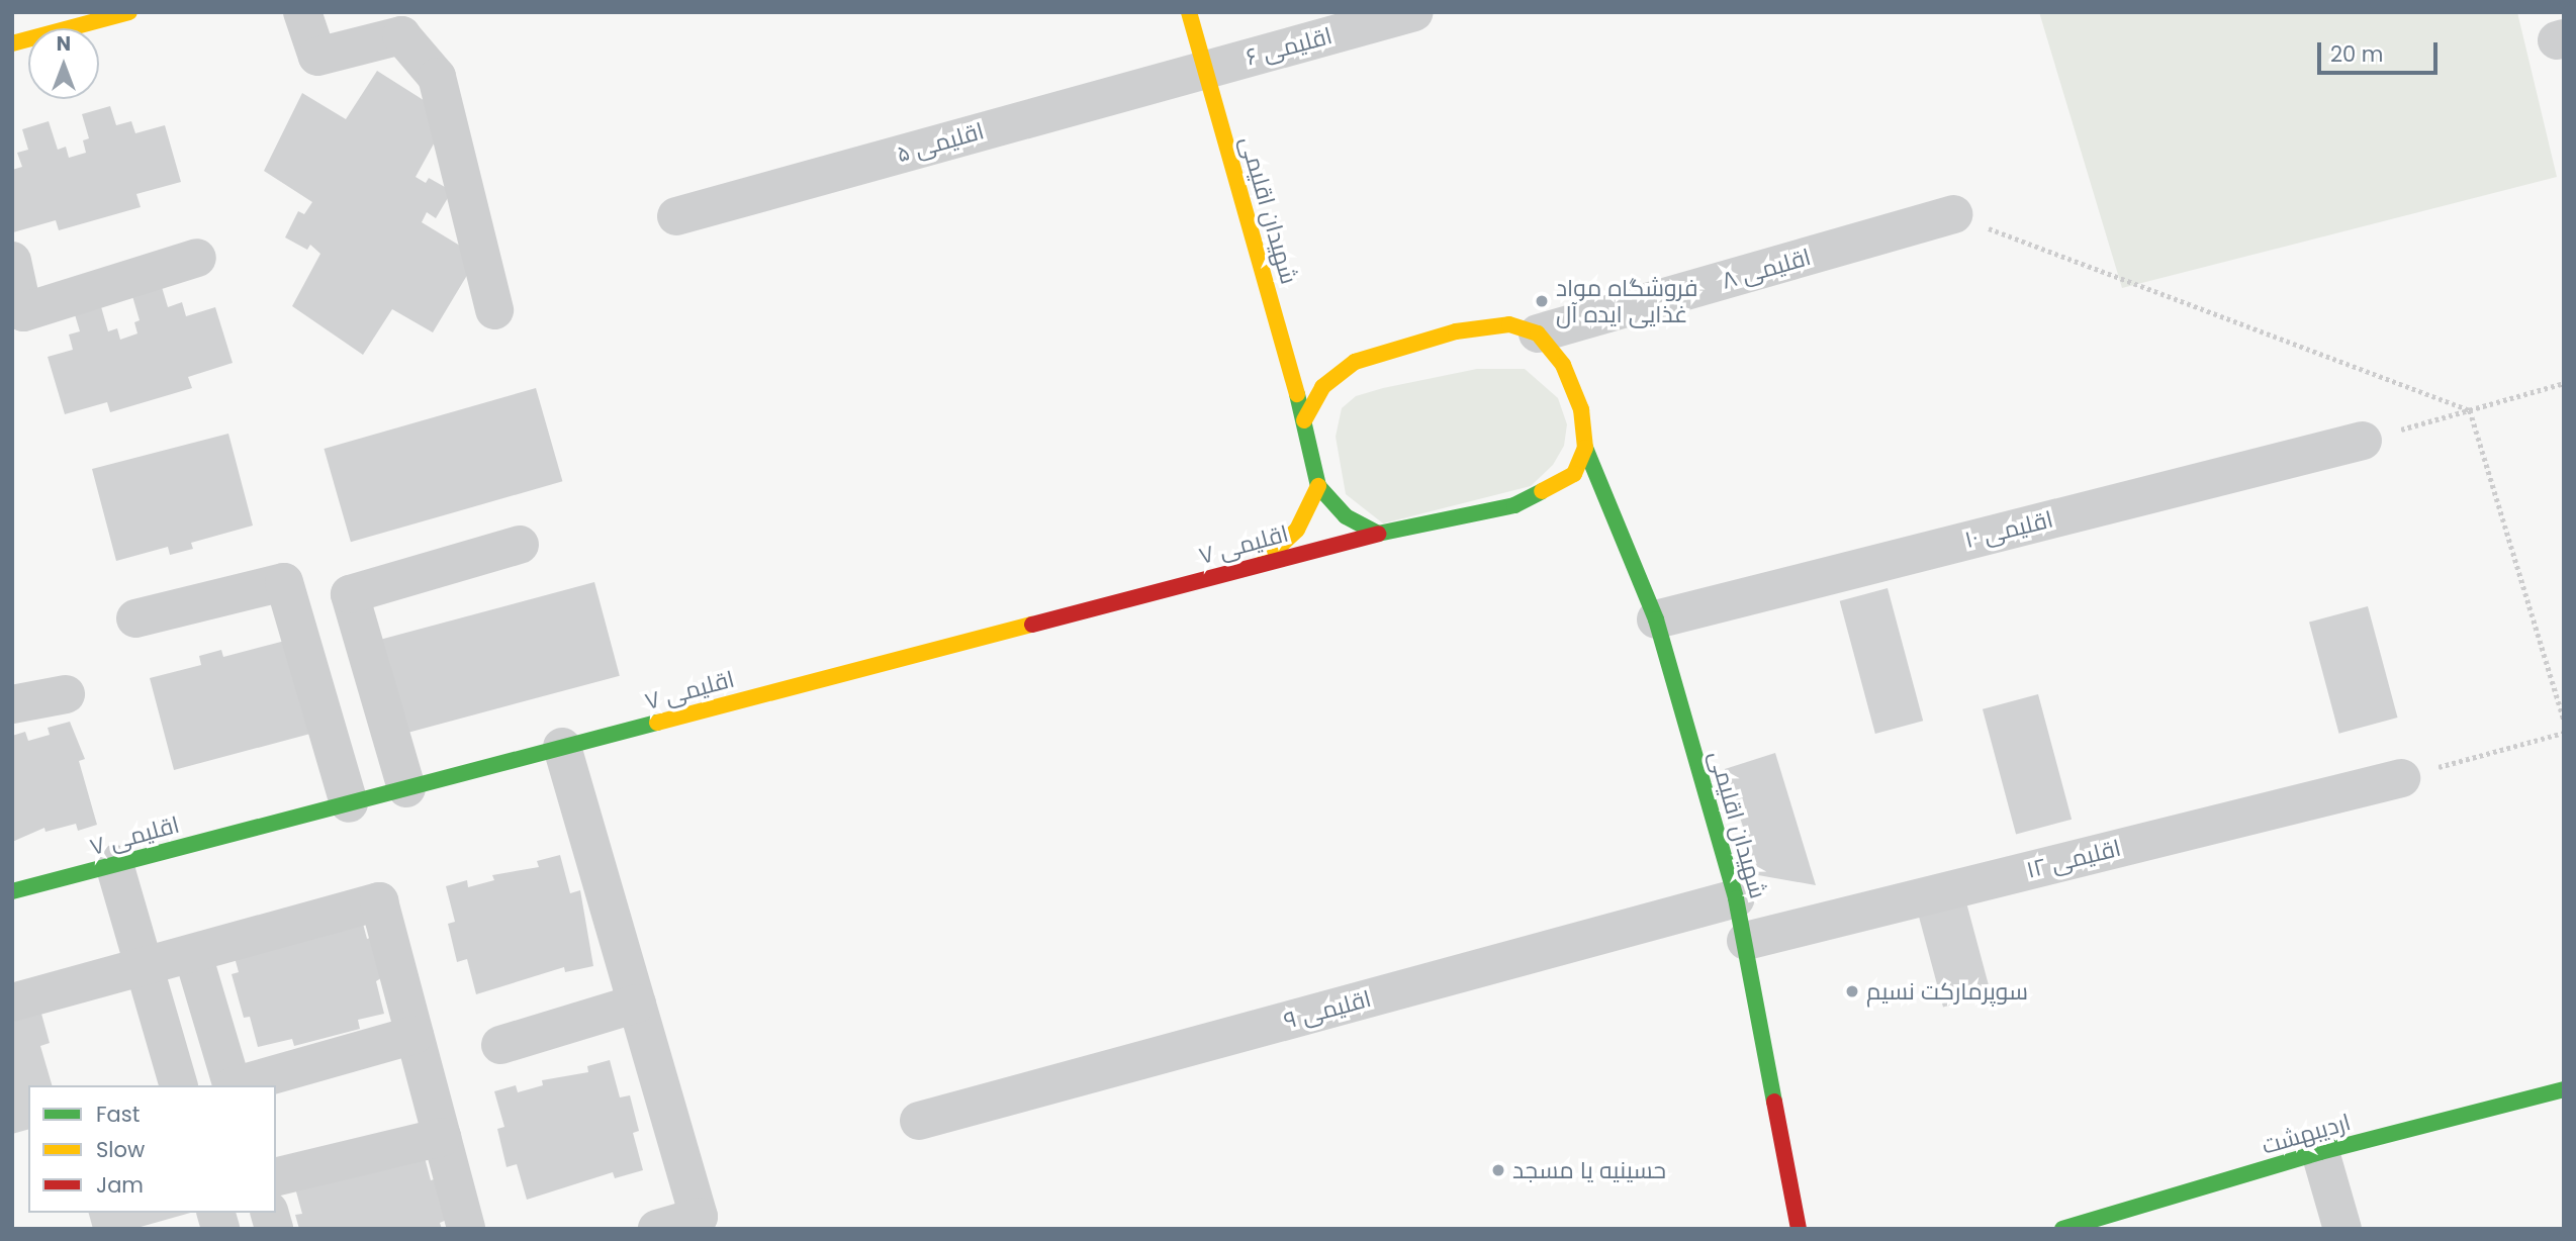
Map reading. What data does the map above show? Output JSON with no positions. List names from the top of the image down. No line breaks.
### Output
{"streets":{"street":["اقلیمی ۶","اقلیمی ۵","شهیدان اقلیمی","اقلیمی ۸","اقلیمی ۱۰","اقلیمی ۷","اقلیمی ۱۲","اقلیمی ۹","اردیبهشت"]},"crossings":[["اقلیمی ۶","اقلیمی ۵"],["اقلیمی ۶","شهیدان اقلیمی"],["اقلیمی ۵","شهیدان اقلیمی"],["شهیدان اقلیمی","اقلیمی ۸"],["شهیدان اقلیمی","اقلیمی ۱۰"],["شهیدان اقلیمی","اقلیمی ۷"],["شهیدان اقلیمی","اقلیمی ۱۲"],["شهیدان اقلیمی","اقلیمی ۹"],["اقلیمی ۸","اقلیمی ۷"]],"places":["فروشگاه مواد غذایی ایده آل","سوپرمارکت نسیم","حسینیه یا مسجد"],"legend":["Fast","Slow","Jam"],"scale_bar":"20 m","north":"top"}
